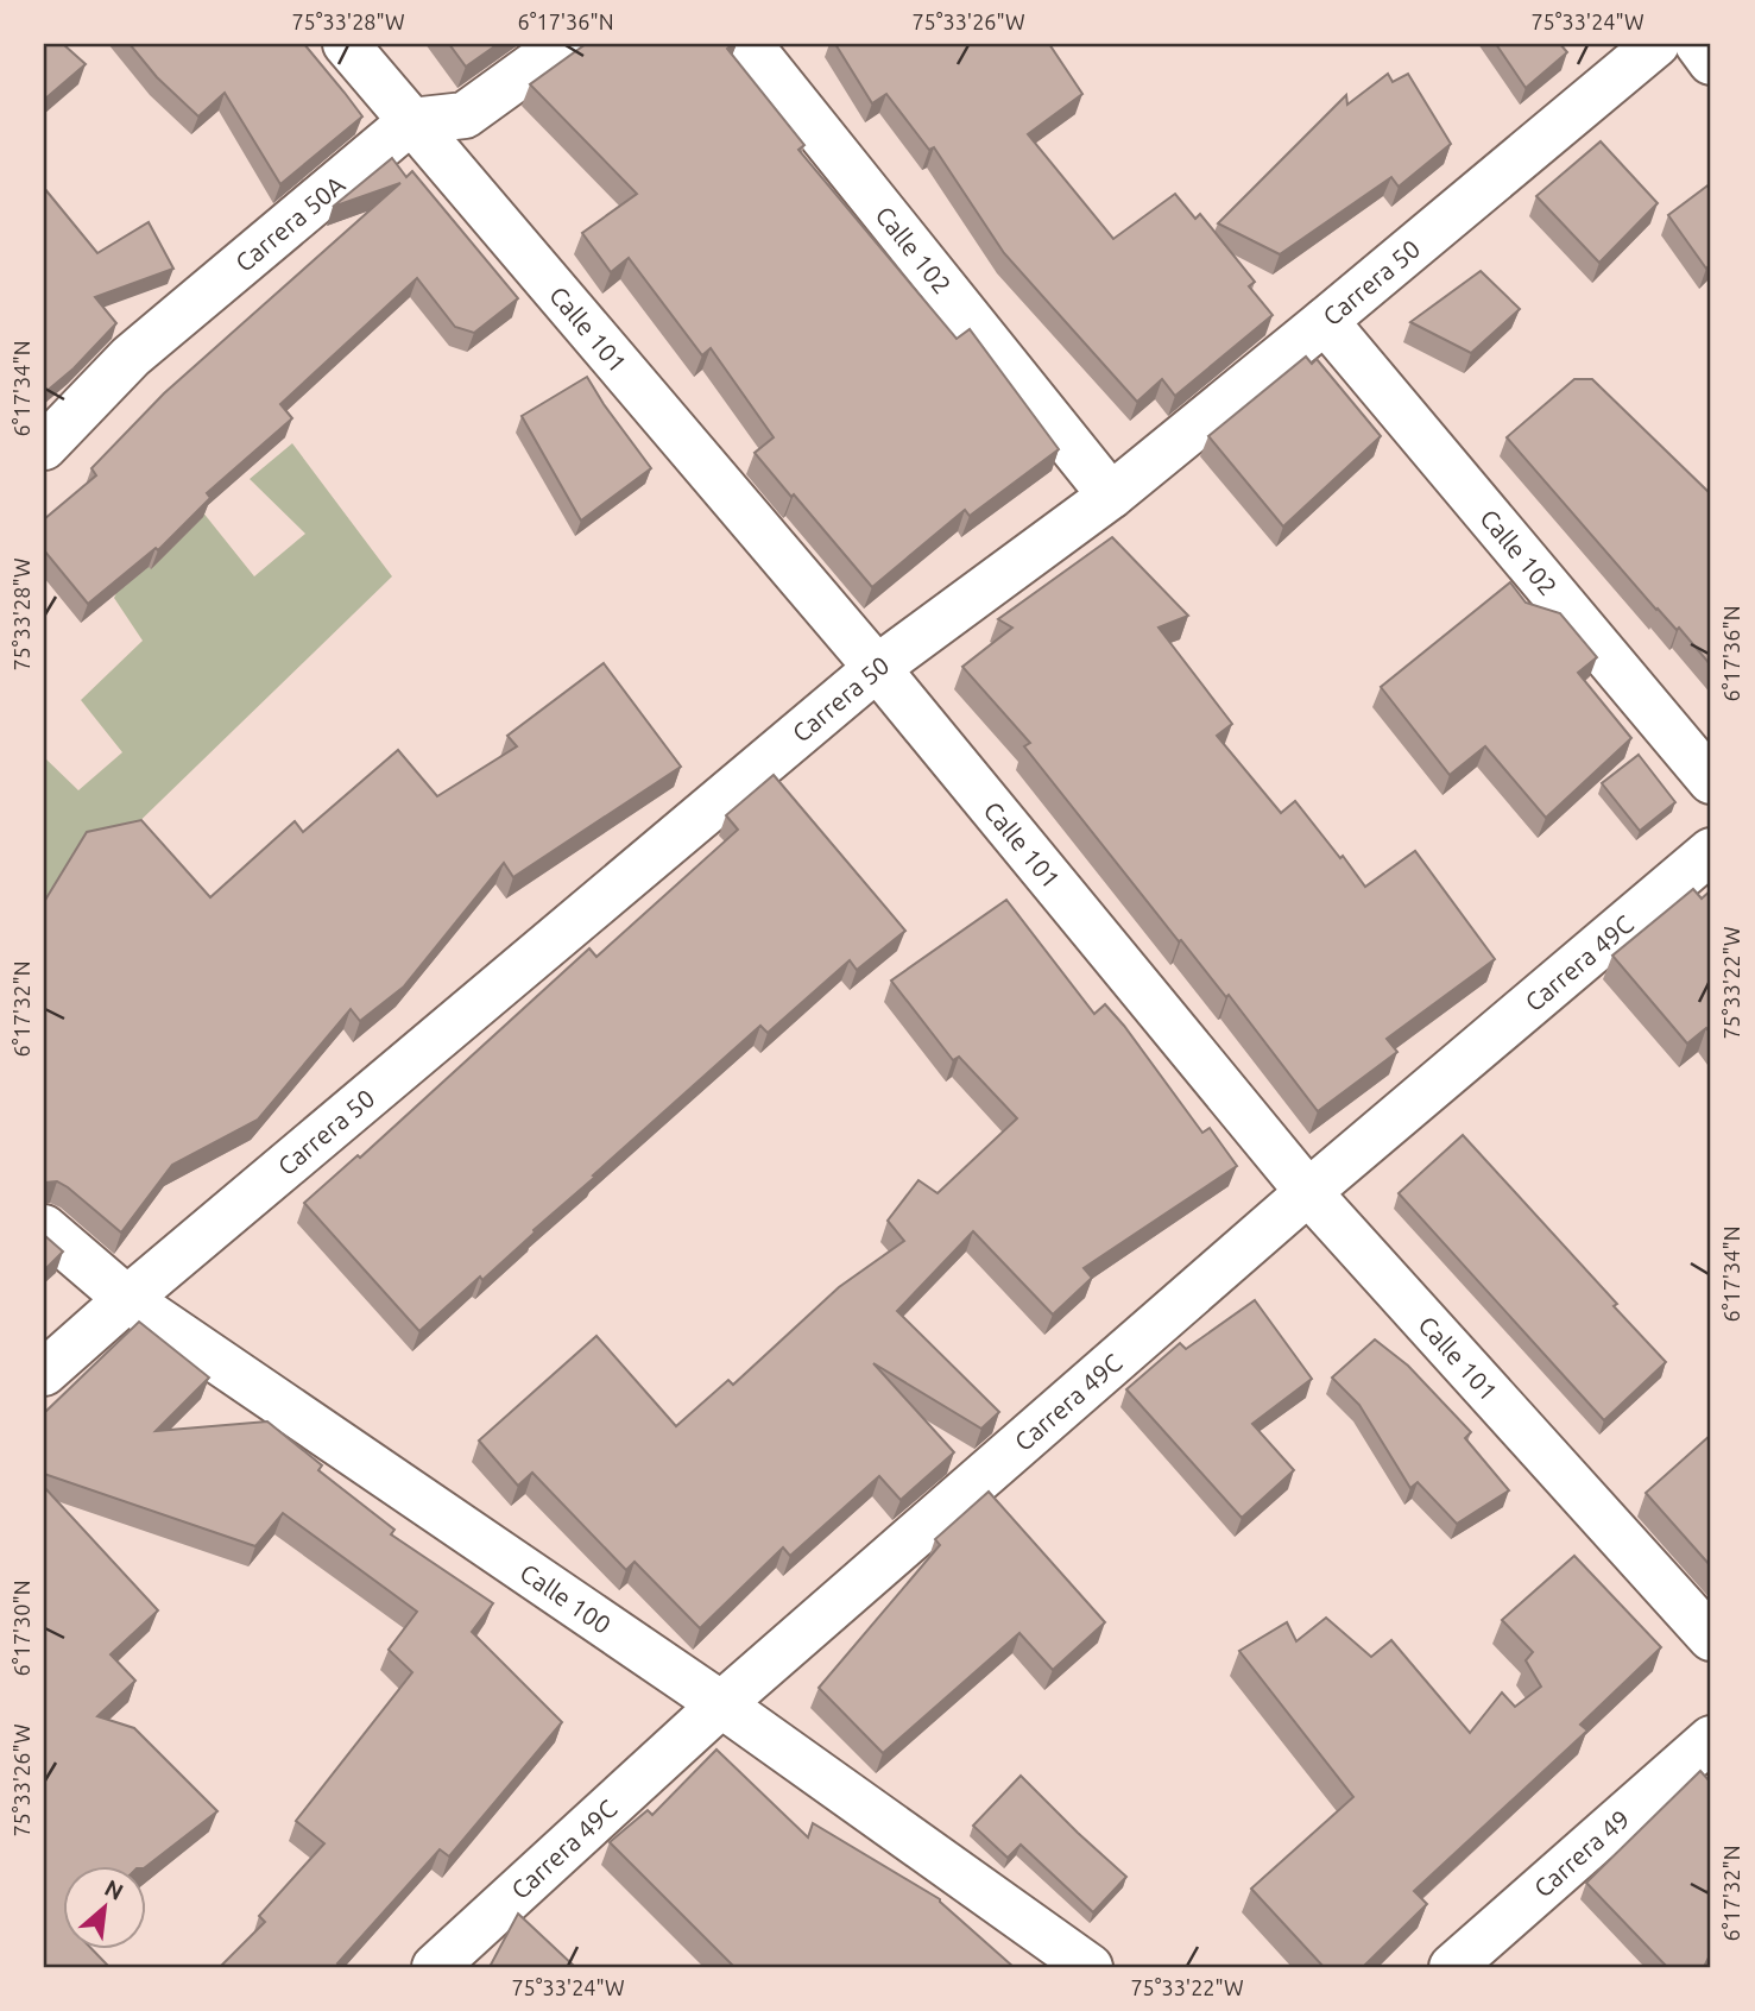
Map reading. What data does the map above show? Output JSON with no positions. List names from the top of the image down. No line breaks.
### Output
{"streets":{"street":["Carrera 50A","Calle 102","Carrera 50","Calle 101","Carrera 49C","Calle 100","Carrera 49"]},"crossings":[["Carrera 50A","Calle 101"],["Calle 102","Carrera 50"],["Carrera 50","Calle 101"],["Carrera 50","Calle 100"],["Calle 101","Carrera 49C"],["Carrera 49C","Calle 100"]],"north":"top right","coordinates":["75°33'28\"W","6°17'36\"N","75°33'26\"W","75°33'24\"W","6°17'34\"N","75°33'22\"W","6°17'32\"N","6°17'30\"N"]}
